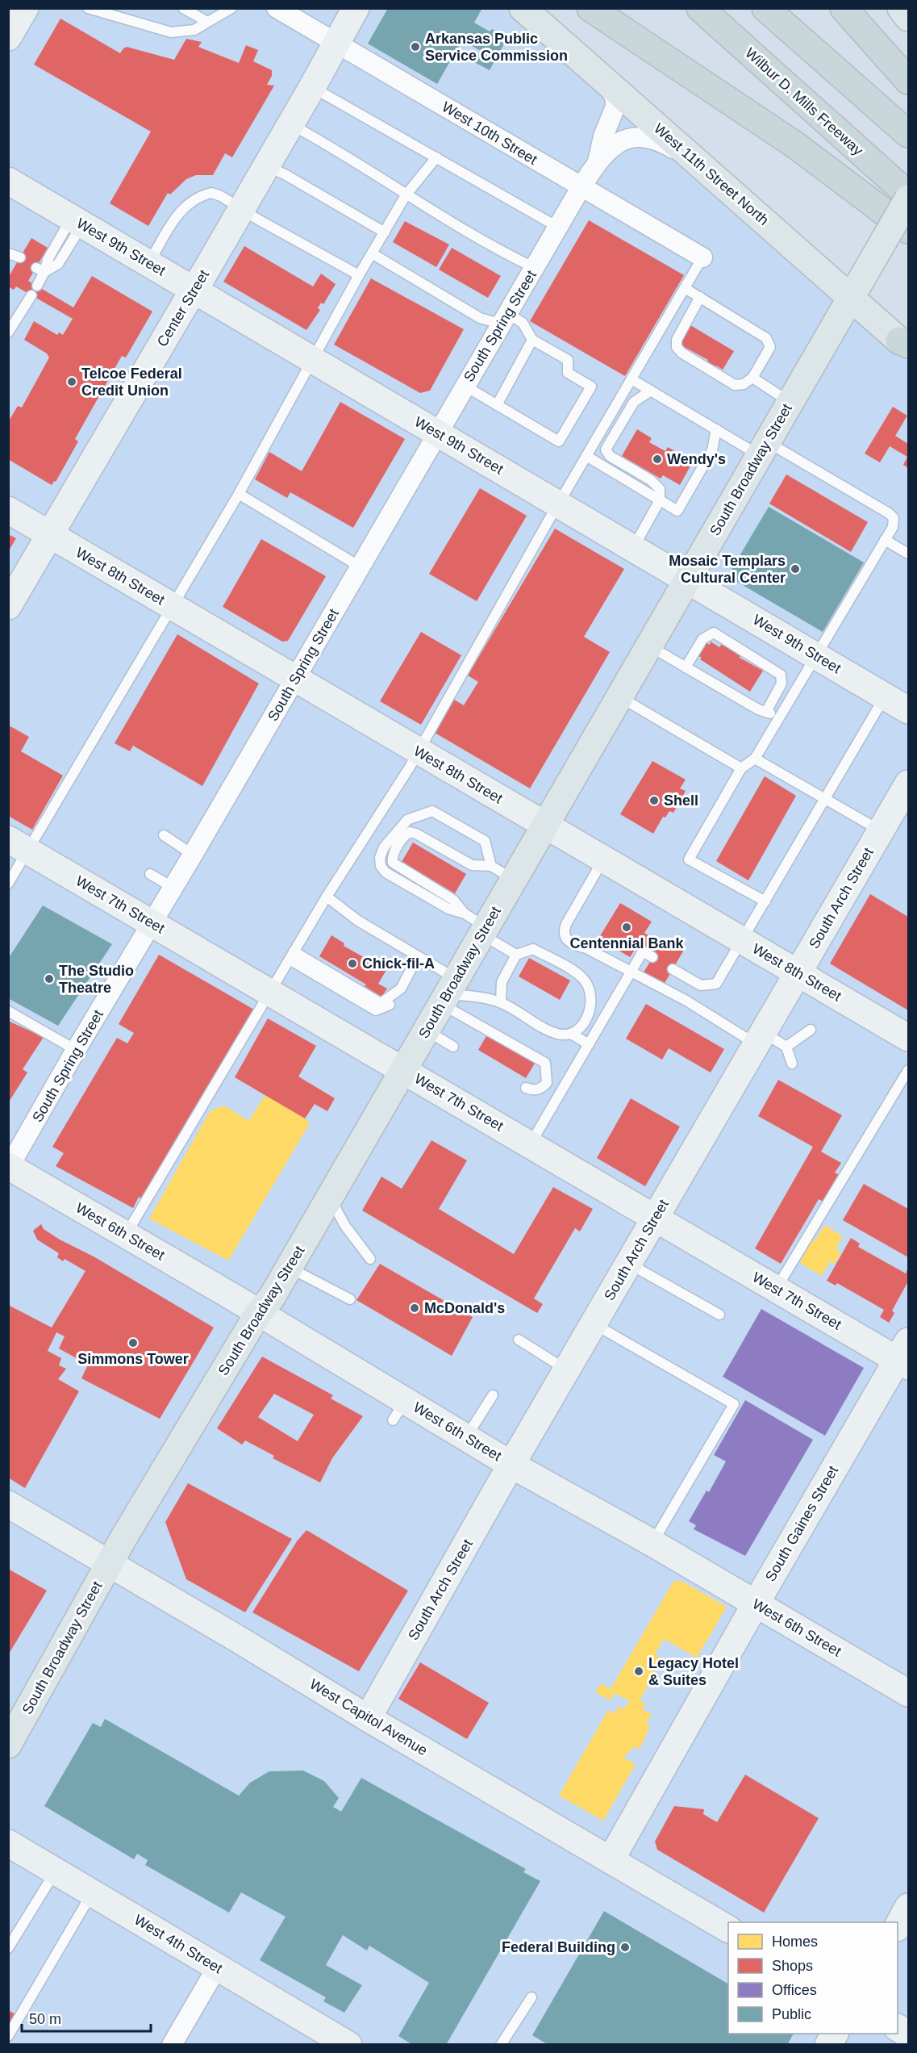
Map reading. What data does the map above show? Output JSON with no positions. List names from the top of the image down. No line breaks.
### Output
{"streets":{"highway":["Wilbur D. Mills Freeway"],"main road":["West 11th Street North","South Broadway Street"],"street":["West 10th Street","West 9th Street","Center Street","South Spring Street","West 8th Street","South Arch Street","West 7th Street","West 6th Street","South Gaines Street","West Capitol Avenue","West 4th Street"]},"crossings":[["West 10th Street","Center Street"],["West 10th Street","South Spring Street"],["West 11th Street North","South Spring Street"],["West 11th Street North","South Broadway Street"],["West 9th Street","Center Street"],["West 9th Street","South Spring Street"],["West 9th Street","South Broadway Street"],["Center Street","West 8th Street"],["South Spring Street","West 8th Street"],["South Spring Street","West 7th Street"],["South Spring Street","West 6th Street"],["South Broadway Street","West 8th Street"],["South Broadway Street","West 7th Street"],["South Broadway Street","West 6th Street"],["South Broadway Street","West Capitol Avenue"],["West 8th Street","South Arch Street"],["South Arch Street","West 7th Street"],["South Arch Street","West 6th Street"],["South Arch Street","West Capitol Avenue"],["West 7th Street","South Gaines Street"],["West 6th Street","South Gaines Street"],["South Gaines Street","West Capitol Avenue"]],"places":["Arkansas Public Service Commission","Telcoe Federal Credit Union","Wendy's","Mosaic Templars Cultural Center","Shell","Centennial Bank","Chick-fil-A","The Studio Theatre","McDonald's","Simmons Tower","Legacy Hotel & Suites","Federal Building"],"legend":["Homes","Shops","Offices","Public"],"scale_bar":"50 m"}
